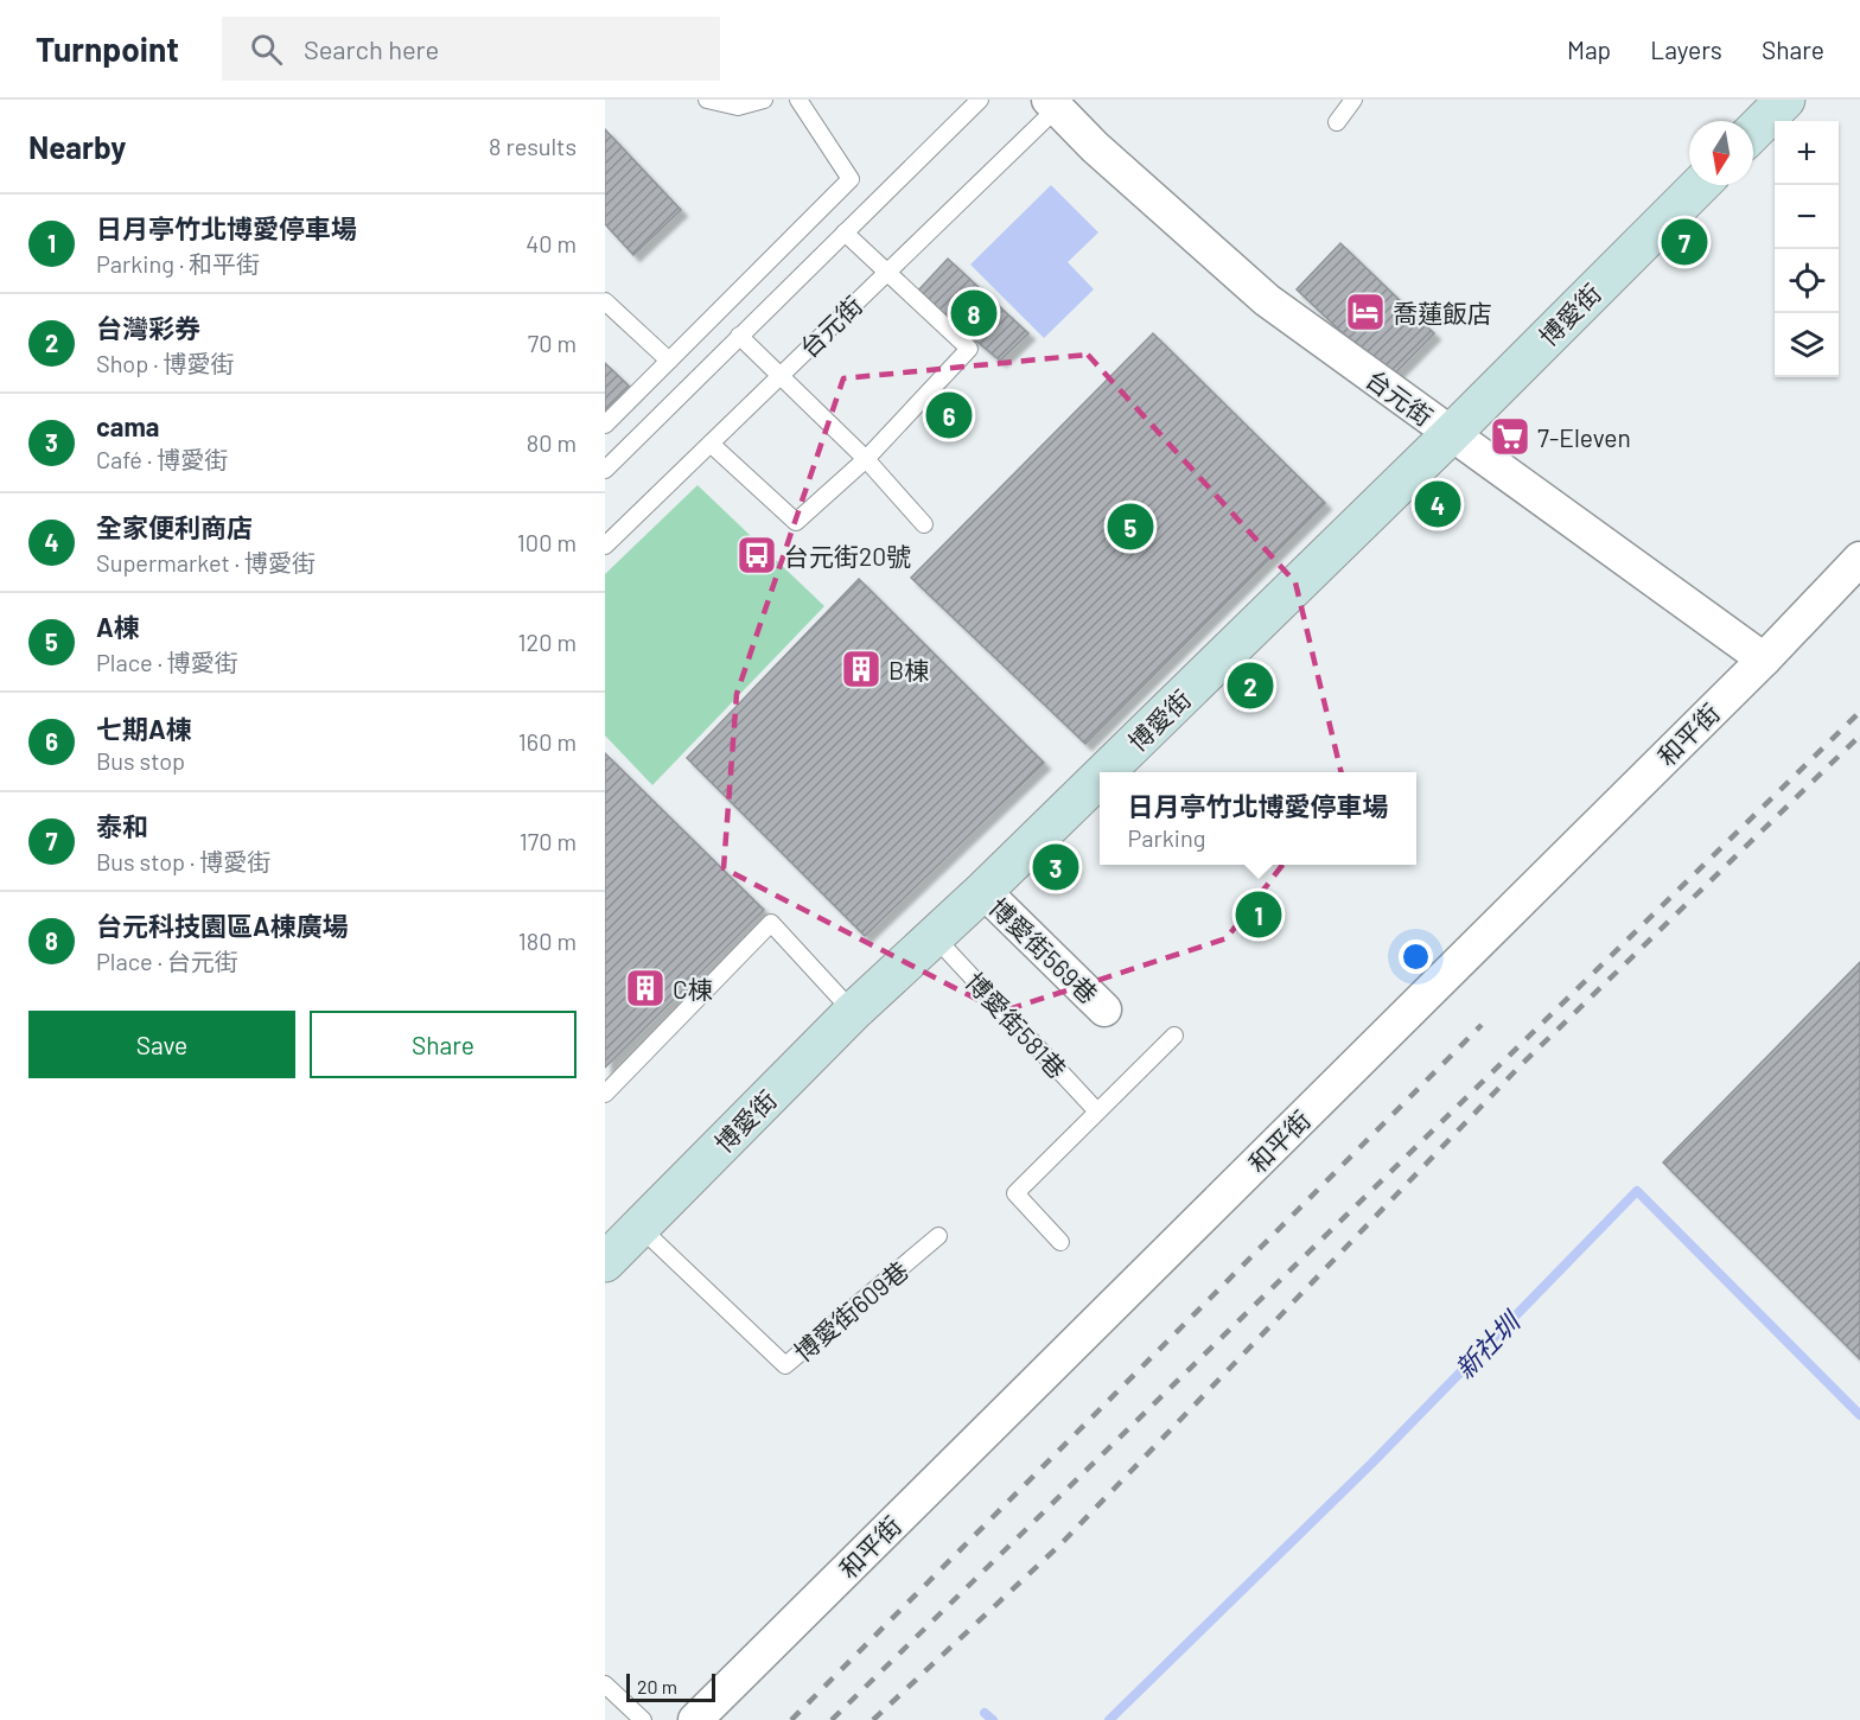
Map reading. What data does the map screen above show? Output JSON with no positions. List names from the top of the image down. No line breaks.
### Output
{"streets":{"street":["博愛街","台元街","和平街","博愛街569巷"],"lane":["博愛街581巷","博愛街609巷"]},"crossings":[["博愛街","台元街"],["博愛街","博愛街569巷"],["博愛街","博愛街581巷"],["博愛街","博愛街609巷"],["台元街","和平街"]],"water":["新社圳"],"places":{"hotel":["喬蓮飯店"],"supermarket":["7-Eleven"],"bus stop":["台元街20號"],"building":["B棟","C棟"]},"scale_bar":"20 m","north":"bottom","page":{"header":"Turnpoint","search":"Search here","nav":["Map","Layers","Share"],"heading":["Nearby","8 results"],"map_buttons":["+","−"],"list":[{"mark":"1","name":"日月亭竹北博愛停車場","note":"Parking · 和平街","value":"40 m"},{"mark":"2","name":"台灣彩券","note":"Shop · 博愛街","value":"70 m"},{"mark":"3","name":"cama","note":"Café · 博愛街","value":"80 m"},{"mark":"4","name":"全家便利商店","note":"Supermarket · 博愛街","value":"100 m"},{"mark":"5","name":"A棟","note":"Place · 博愛街","value":"120 m"},{"mark":"6","name":"七期A棟","note":"Bus stop","value":"160 m"},{"mark":"7","name":"泰和","note":"Bus stop · 博愛街","value":"170 m"},{"mark":"8","name":"台元科技園區A棟廣場","note":"Place · 台元街","value":"180 m"}],"pins":["7","8","6","4","5","2","3","1"],"popup":["日月亭竹北博愛停車場","Parking"],"buttons":["Save","Share"],"scale":"20 m"}}
